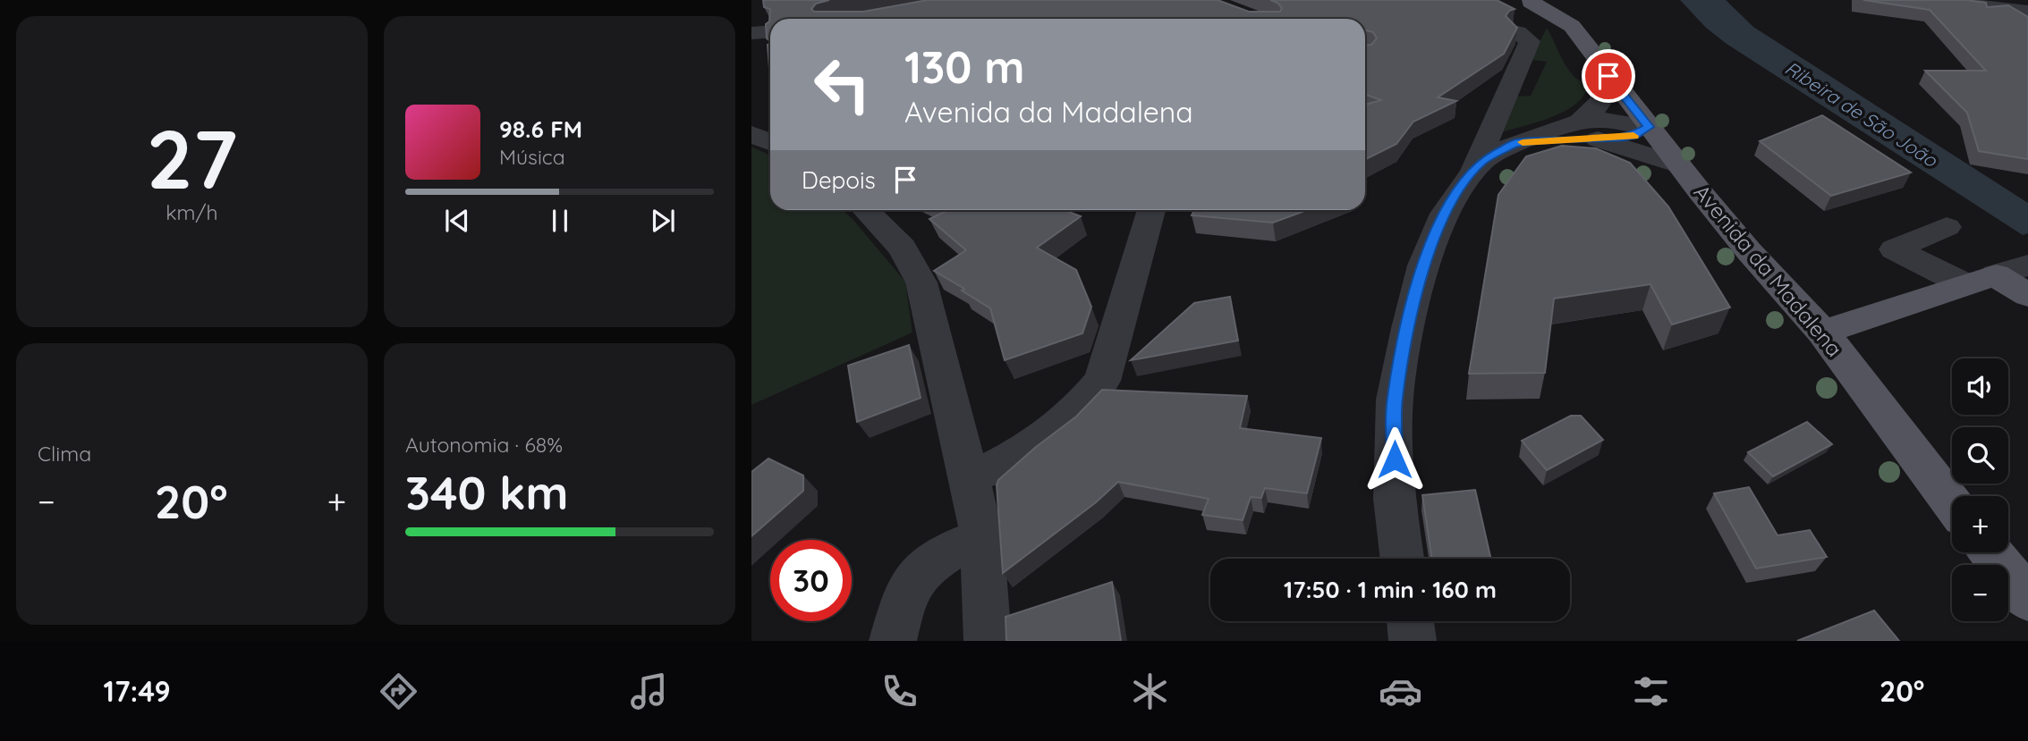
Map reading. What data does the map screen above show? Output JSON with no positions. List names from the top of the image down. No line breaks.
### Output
{"streets":{"main road":["Avenida da Madalena"]},"water":["Ribeira de São João"],"page":{"tile":[["27","km/h"],"Clima",["Autonomia · 68%","340 km"]],"turn":["130 m","Avenida da Madalena"],"song":["98.6 FM","Música"],"then":"Depois","map_buttons":["+","−"],"heat":["−","20°","+"],"limit":"30","trip":"17:50 · 1 min · 160 m","tabs":["17:49","20°"]}}
